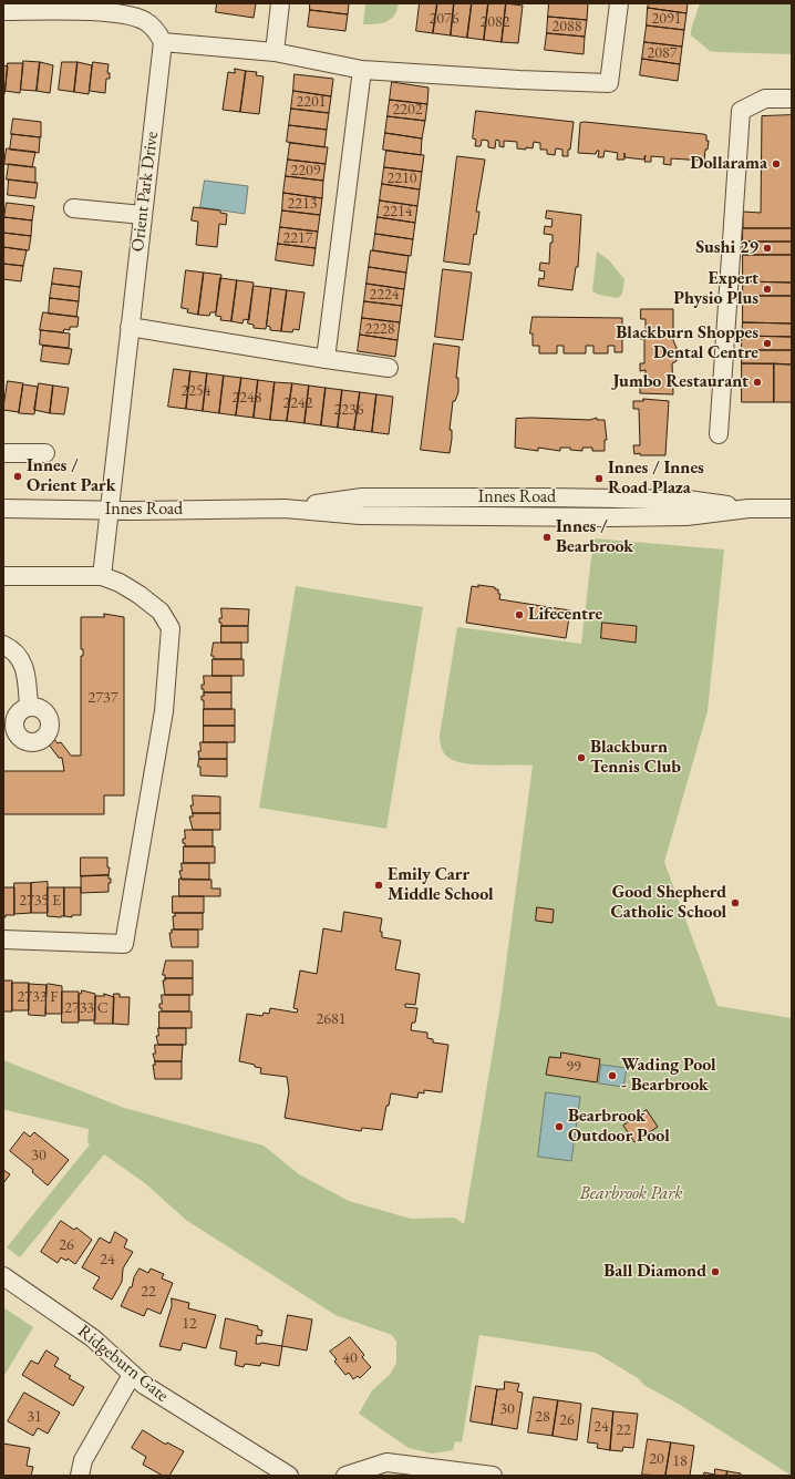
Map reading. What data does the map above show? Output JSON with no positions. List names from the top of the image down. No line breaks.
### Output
{"streets":{"street":["Orient Park Drive","Innes Road","Ridgeburn Gate"]},"crossings":[["Orient Park Drive","Innes Road"]],"parks":["Bearbrook Park"],"places":["Dollarama","Sushi 29","Expert Physio Plus","Blackburn Shoppes Dental Centre","Jumbo Restaurant","Innes / Orient Park","Innes / Innes Road Plaza","Innes / Bearbrook","Lifecentre","Blackburn Tennis Club","Emily Carr Middle School","Good Shepherd Catholic School","Wading Pool - Bearbrook","Bearbrook Outdoor Pool","Ball Diamond"],"house_numbers":["2076","2091","2082","2088","2087","2201","2202","2209","2210","2213","2214","2217","2224","2228","2254","2248","2242","2236","2737","2735 E","2733 F","2733 C","2681","99","30","26","24","22","12","40","30","31","28","26","24","22","20","18"]}
